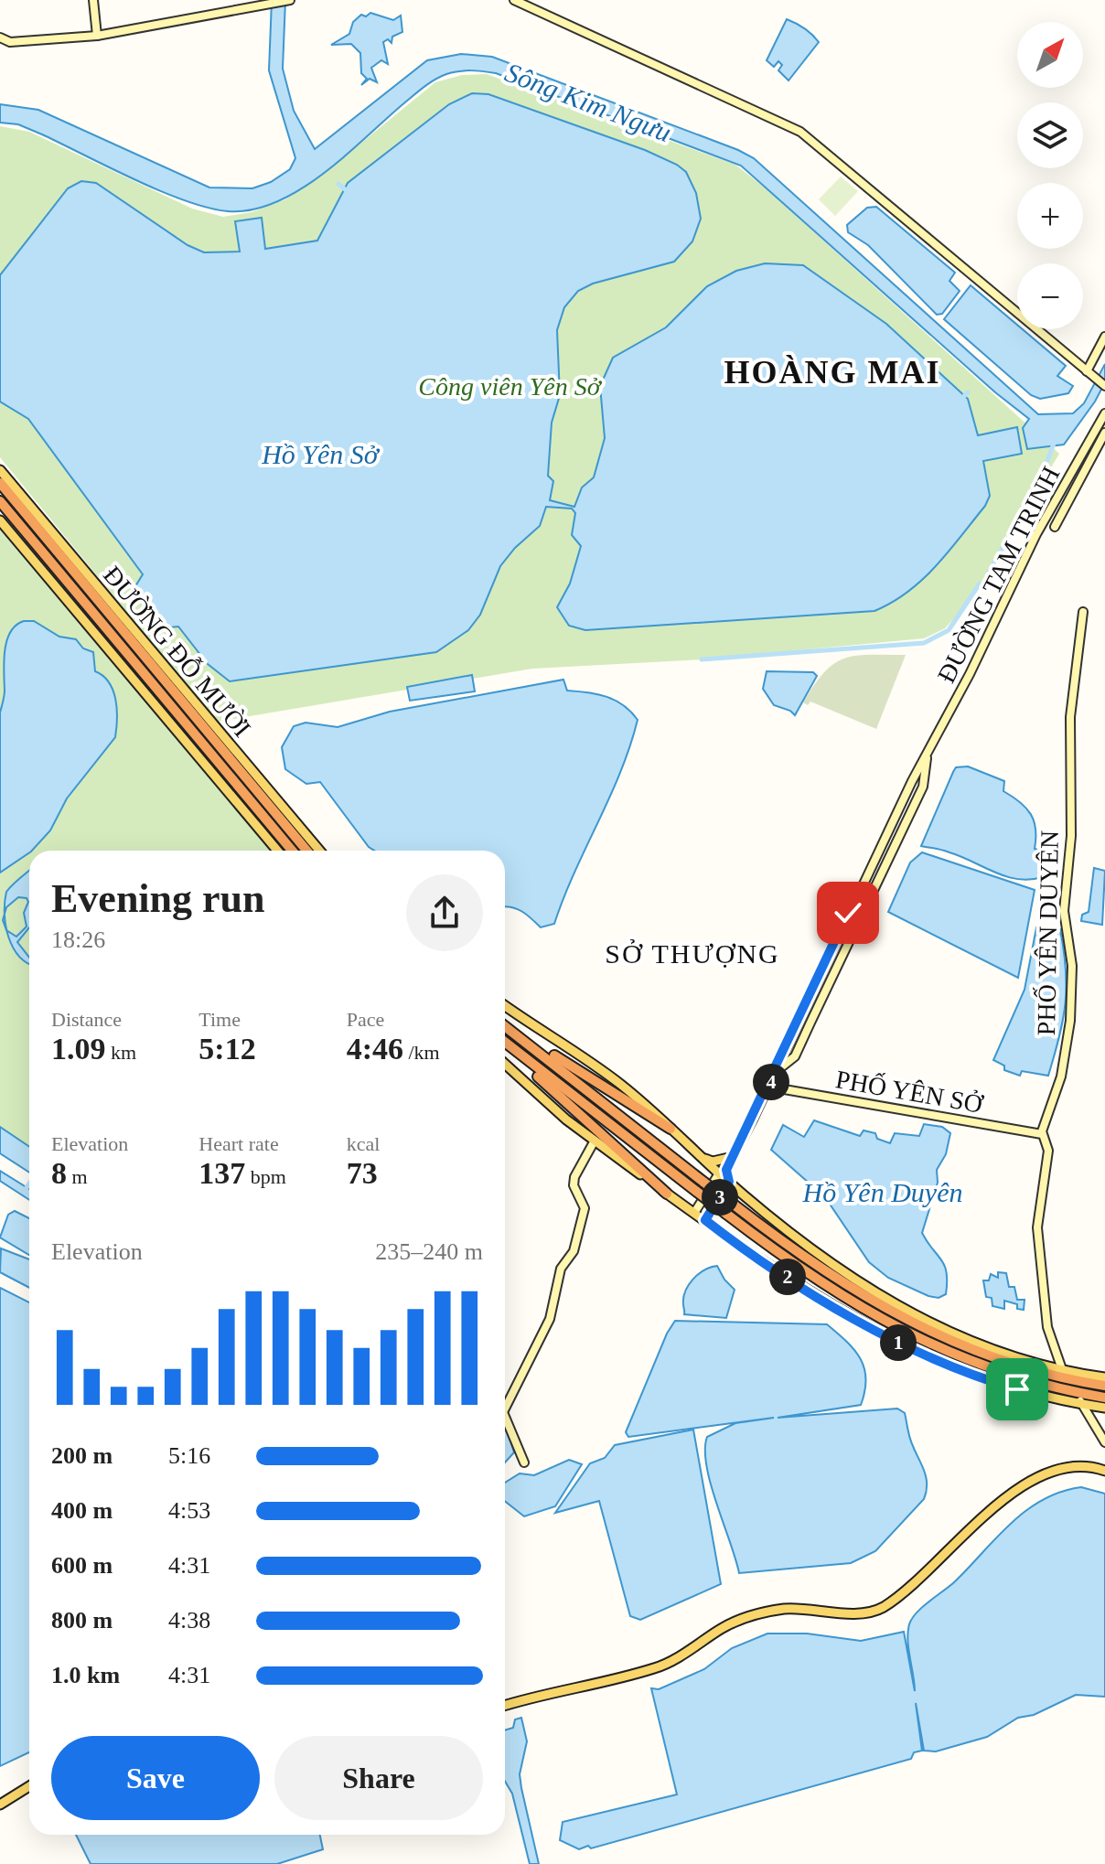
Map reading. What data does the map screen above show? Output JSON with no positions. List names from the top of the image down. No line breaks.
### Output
{"streets":{"main road":["ĐƯỜNG TAM TRINH","ĐƯỜNG ĐỖ MƯỜI","PHỐ YÊN DUYÊN","PHỐ YÊN SỞ"]},"crossings":[["ĐƯỜNG TAM TRINH","PHỐ YÊN SỞ"],["PHỐ YÊN DUYÊN","PHỐ YÊN SỞ"]],"districts":["HOÀNG MAI","SỞ THƯỢNG"],"water":["Sông Kim Ngưu","Hồ Yên Sở","Hồ Yên Duyên"],"parks":["Công viên Yên Sở"],"north":"top right","page":{"map_buttons":["+","−"],"heading":["Evening run","18:26"],"stats":[["Distance","1.09 km"],["Time","5:12"],["Pace","4:46 /km"],["Elevation","8 m"],["Heart rate","137 bpm"],["kcal","73"]],"pins":["4","3","2","1"],"chart":["Elevation","235–240 m"],"list":[{"name":"200 m","note":"5:16"},{"name":"400 m","note":"4:53"},{"name":"600 m","note":"4:31"},{"name":"800 m","note":"4:38"},{"name":"1.0 km","note":"4:31"}],"buttons":["Save","Share"]}}
